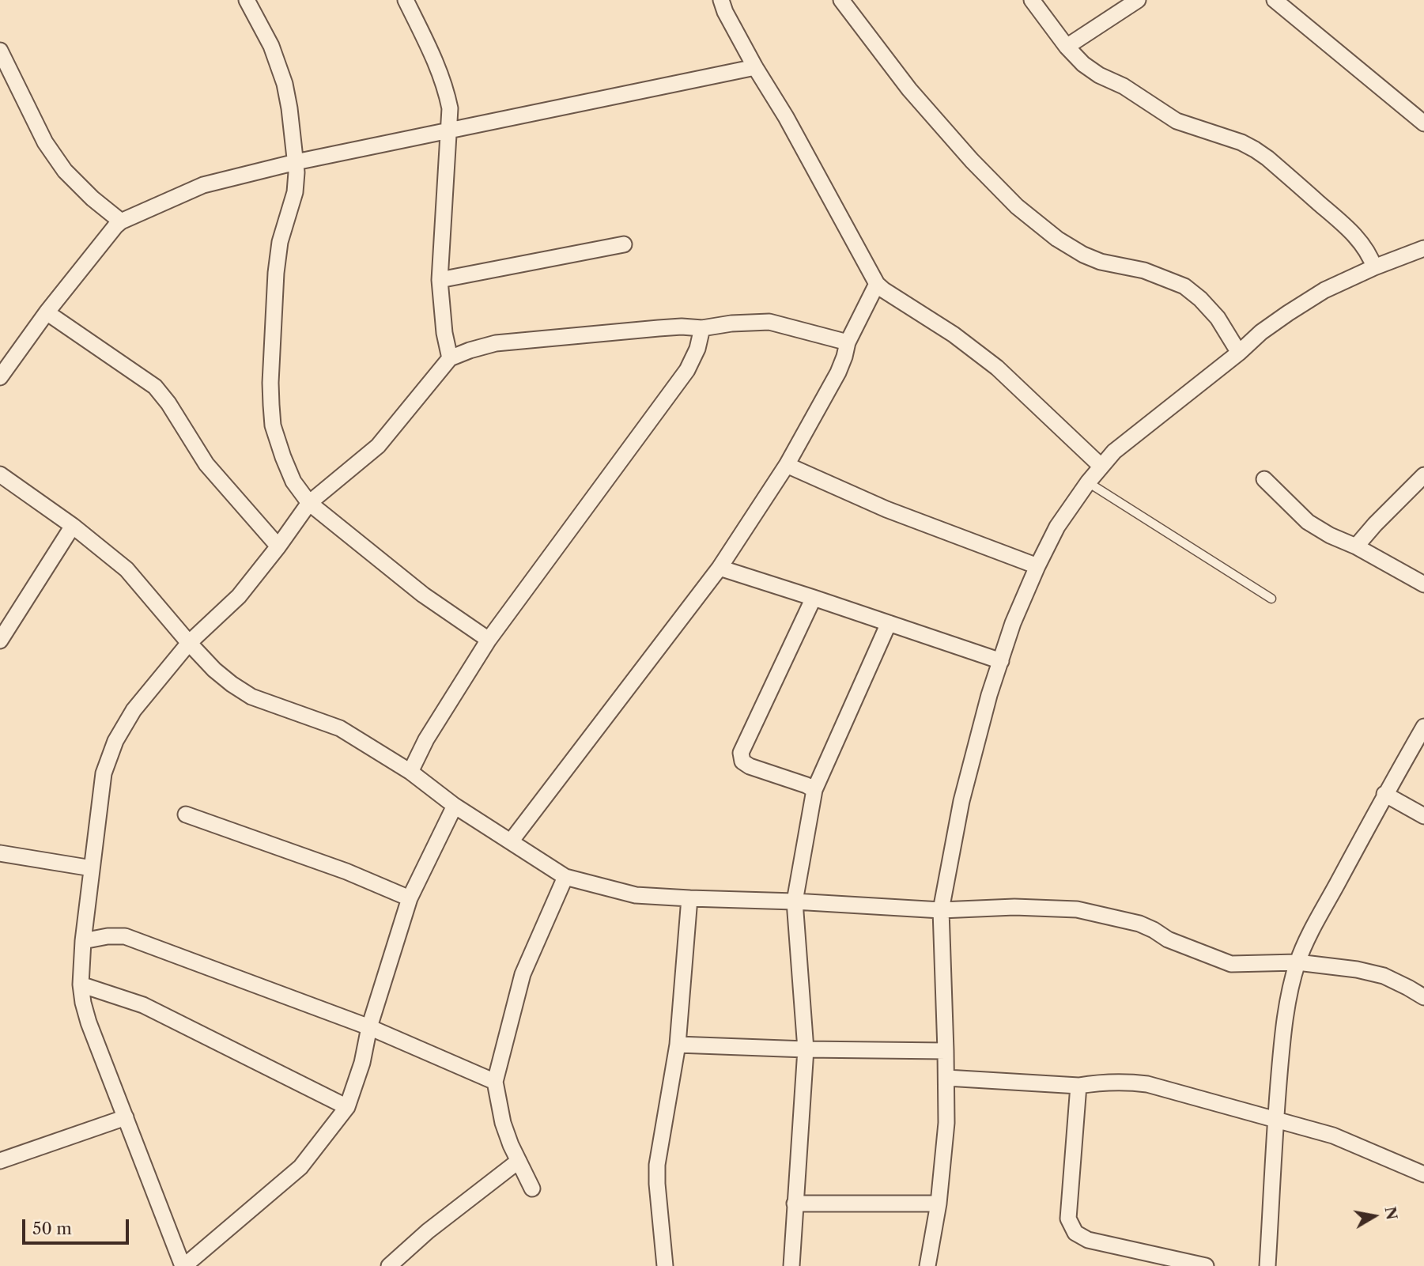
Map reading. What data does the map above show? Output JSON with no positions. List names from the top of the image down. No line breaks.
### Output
{"scale_bar":"50 m","north":"right"}
